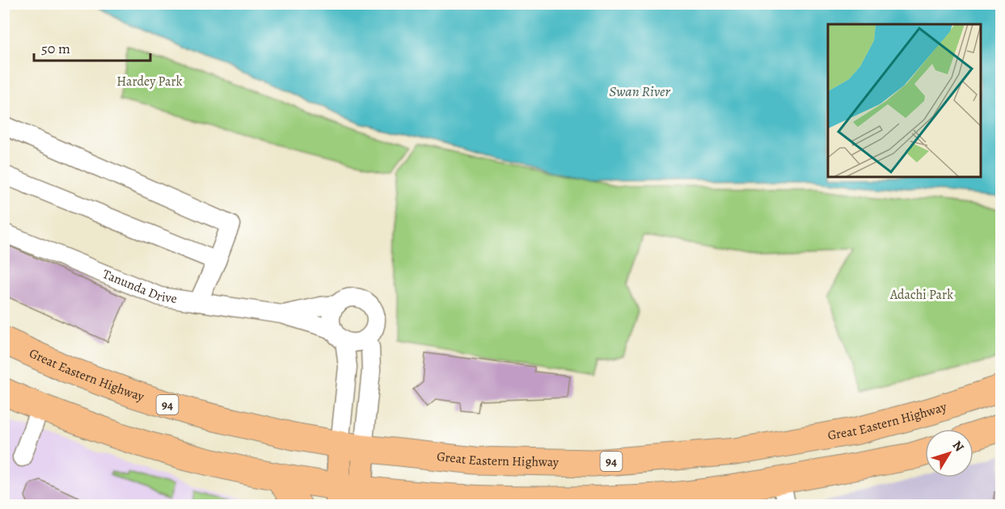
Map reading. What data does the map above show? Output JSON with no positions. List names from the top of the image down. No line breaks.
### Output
{"streets":{"highway":["Great Eastern Highway","94"],"lane":["Tanunda Drive"]},"water":["Swan River"],"parks":["Hardey Park","Adachi Park"],"scale_bar":"50 m","north":"top right"}
